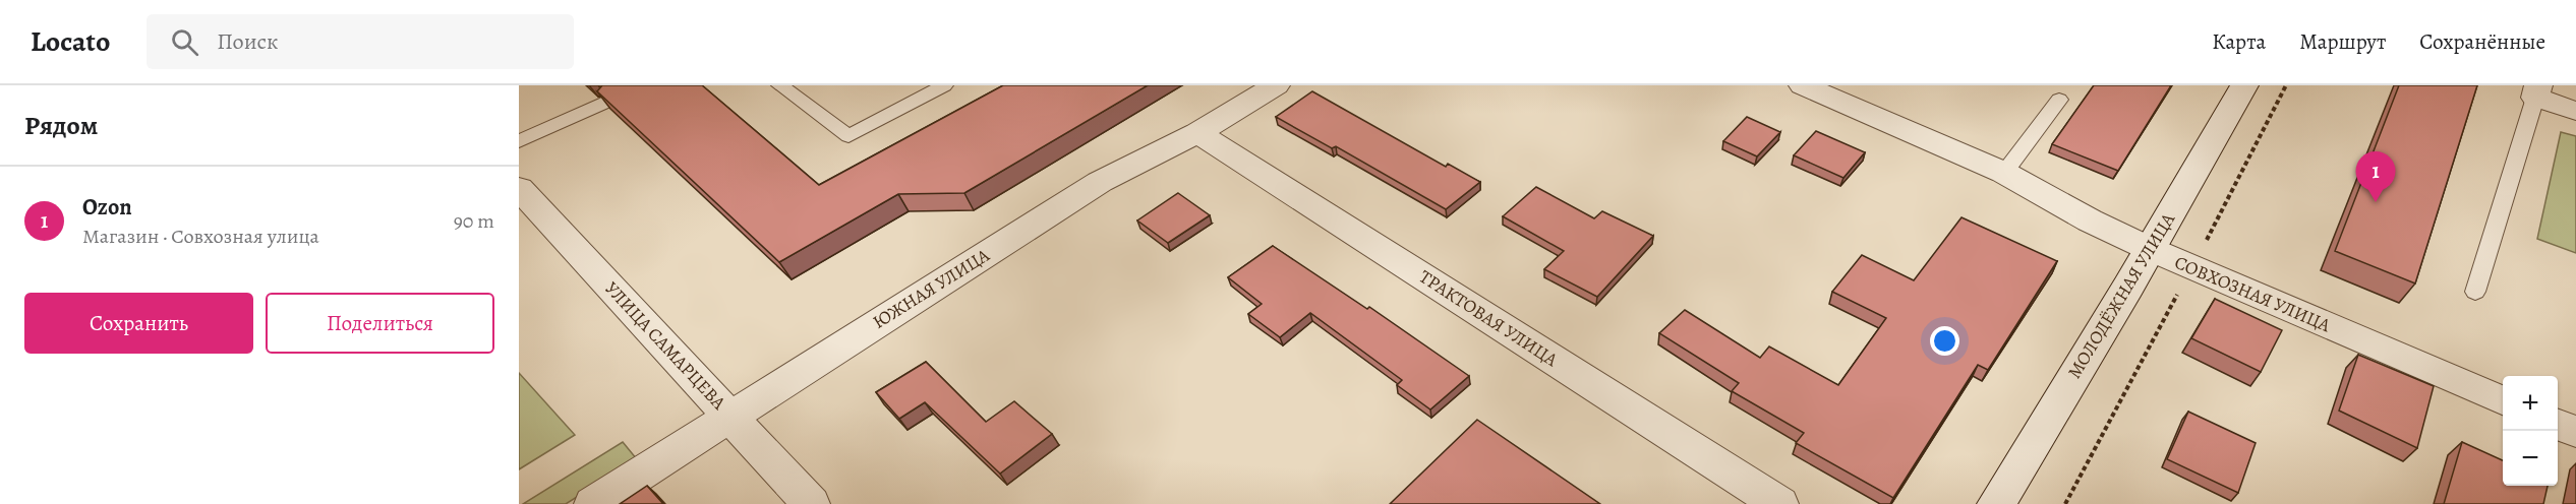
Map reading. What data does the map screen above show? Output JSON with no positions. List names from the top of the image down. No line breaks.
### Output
{"streets":{"street":["ЮЖНАЯ УЛИЦА","СОВХОЗНАЯ УЛИЦА","МОЛОДЁЖНАЯ УЛИЦА","ТРАКТОВАЯ УЛИЦА","УЛИЦА САМАРЦЕВА"]},"crossings":[["ЮЖНАЯ УЛИЦА","ТРАКТОВАЯ УЛИЦА"],["ЮЖНАЯ УЛИЦА","УЛИЦА САМАРЦЕВА"],["СОВХОЗНАЯ УЛИЦА","МОЛОДЁЖНАЯ УЛИЦА"]],"page":{"header":"Locato","search":"Поиск","nav":["Карта","Маршрут","Сохранённые"],"heading":"Рядом","pins":"1","list":[{"mark":"1","name":"Ozon","note":"Магазин · Совхозная улица","value":"90 m"}],"buttons":["Сохранить","Поделиться"],"map_buttons":["+","−"]}}
